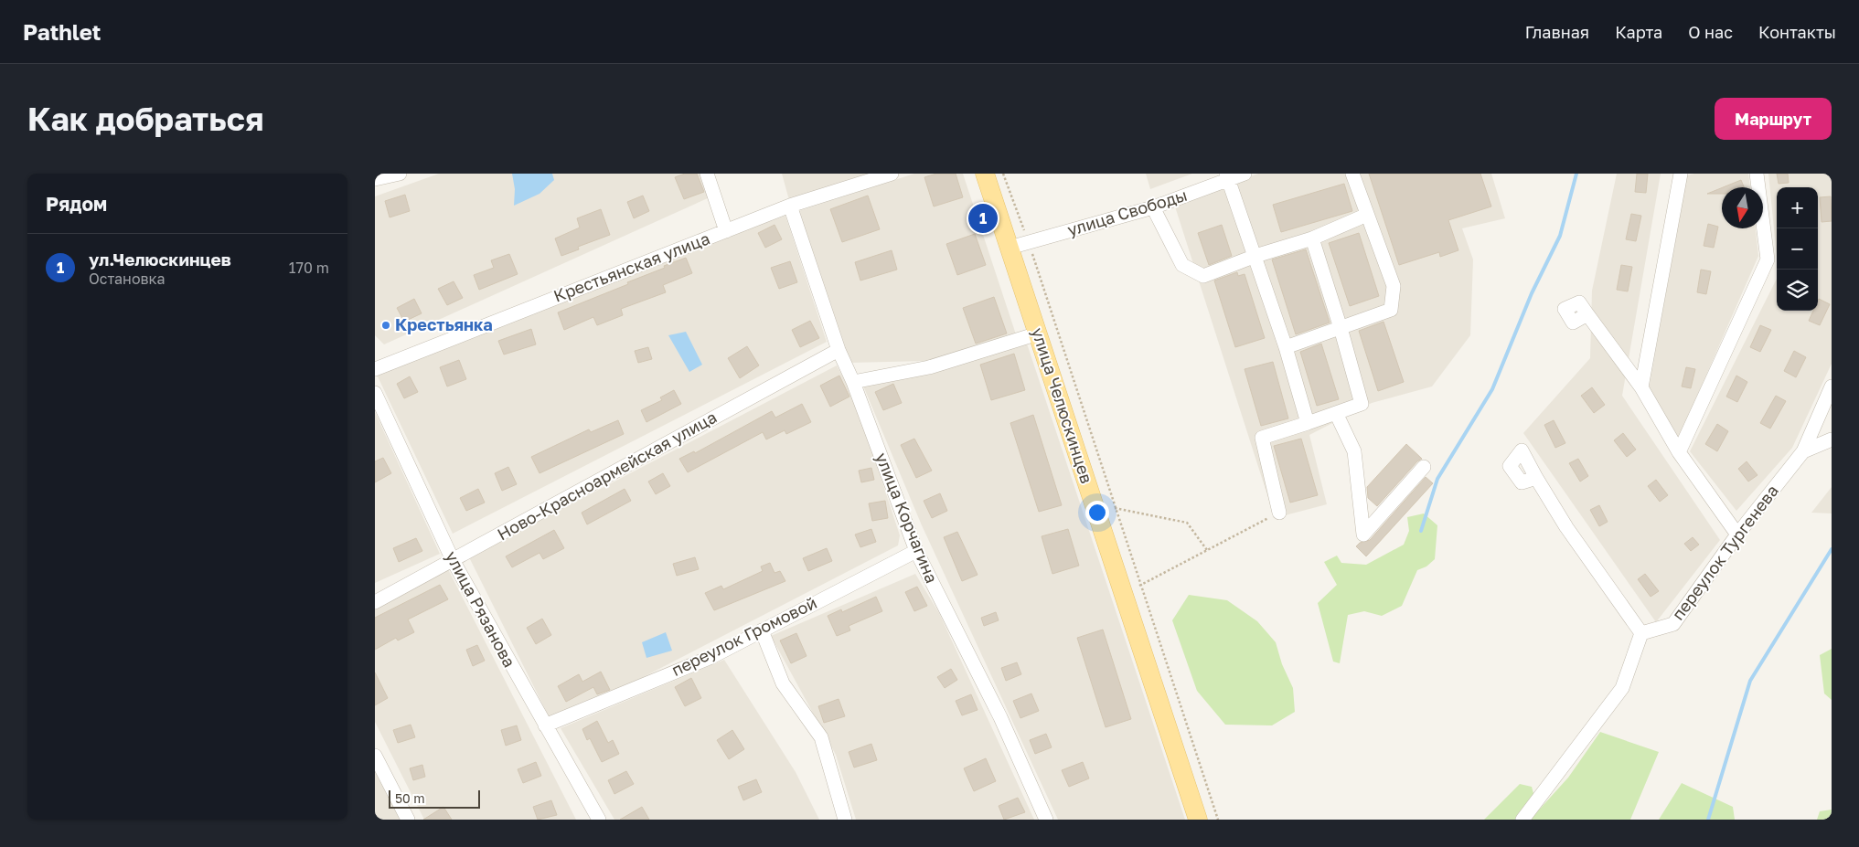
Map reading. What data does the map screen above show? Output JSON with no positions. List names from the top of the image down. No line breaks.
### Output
{"streets":{"main road":["улица Челюскинцев"],"street":["улица Свободы","Крестьянская улица","Ново-Красноармейская улица","улица Корчагина","переулок Тургенева","улица Рязанова","переулок Громовой"]},"crossings":[["улица Свободы","улица Челюскинцев"],["Крестьянская улица","улица Корчагина"],["Ново-Красноармейская улица","улица Корчагина"],["Ново-Красноармейская улица","улица Рязанова"],["улица Корчагина","переулок Громовой"],["улица Рязанова","переулок Громовой"]],"places":["Крестьянка"],"scale_bar":"50 m","north":"bottom","page":{"header":"Pathlet","nav":["Главная","Карта","О нас","Контакты"],"buttons":"Маршрут","title":"Как добраться","heading":"Рядом","map_buttons":["+","−"],"pins":"1","list":[{"mark":"1","name":"ул.Челюскинцев","note":"Остановка","value":"170 m"}],"scale":"50 m"}}
